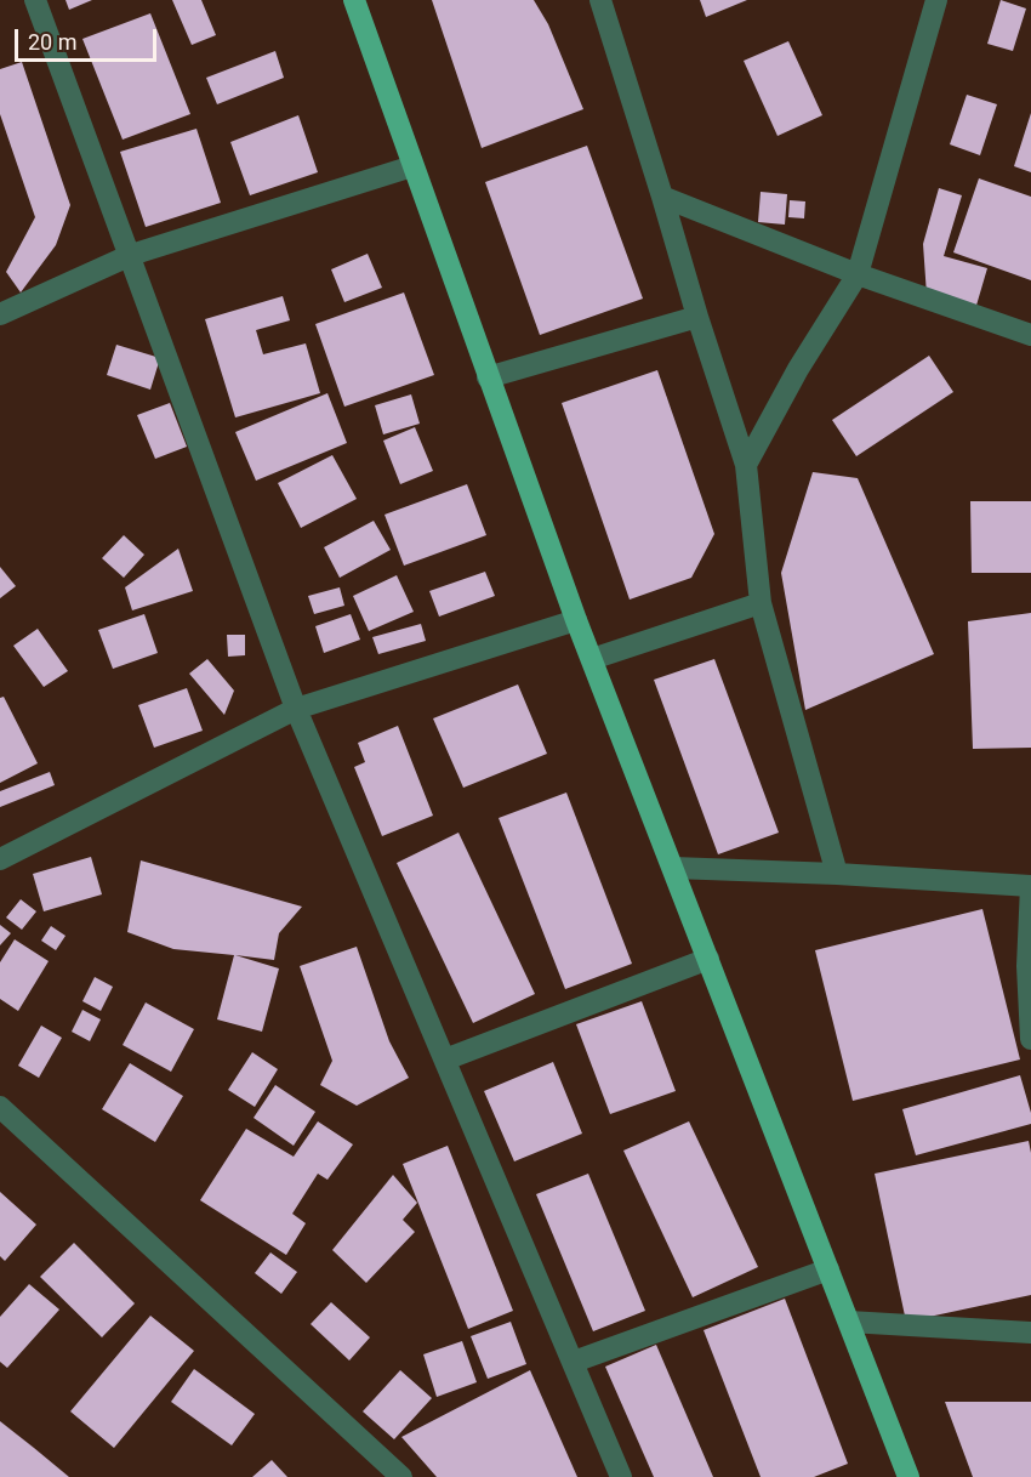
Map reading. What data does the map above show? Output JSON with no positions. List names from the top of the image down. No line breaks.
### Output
{"scale_bar":"20 m"}
